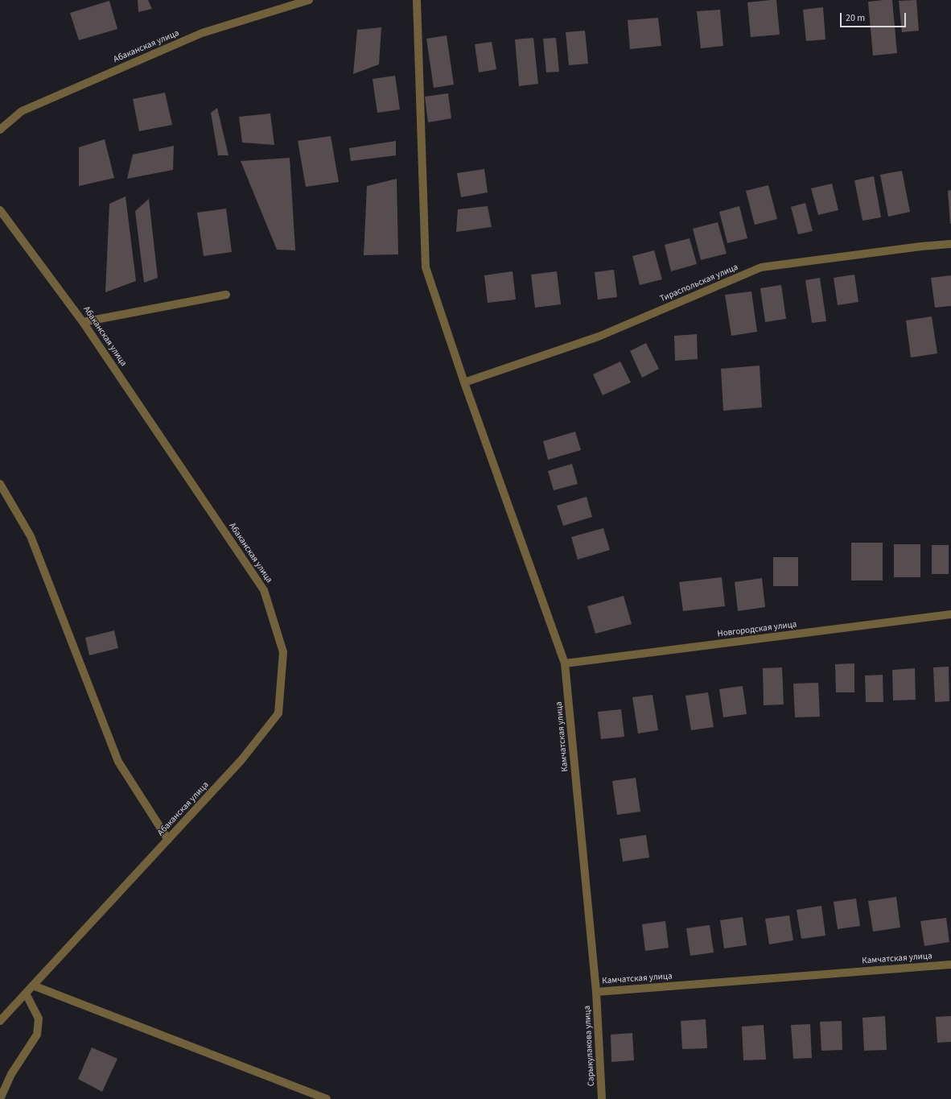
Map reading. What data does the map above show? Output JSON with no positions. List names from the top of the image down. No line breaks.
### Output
{"streets":{"street":["Абаканская улица","Тираспольская улица","Новгородская улица","Камчатская улица","Сарыкулакова улица"]},"crossings":[["Тираспольская улица","Камчатская улица"],["Новгородская улица","Камчатская улица"],["Камчатская улица","Сарыкулакова улица"]],"scale_bar":"20 m"}
